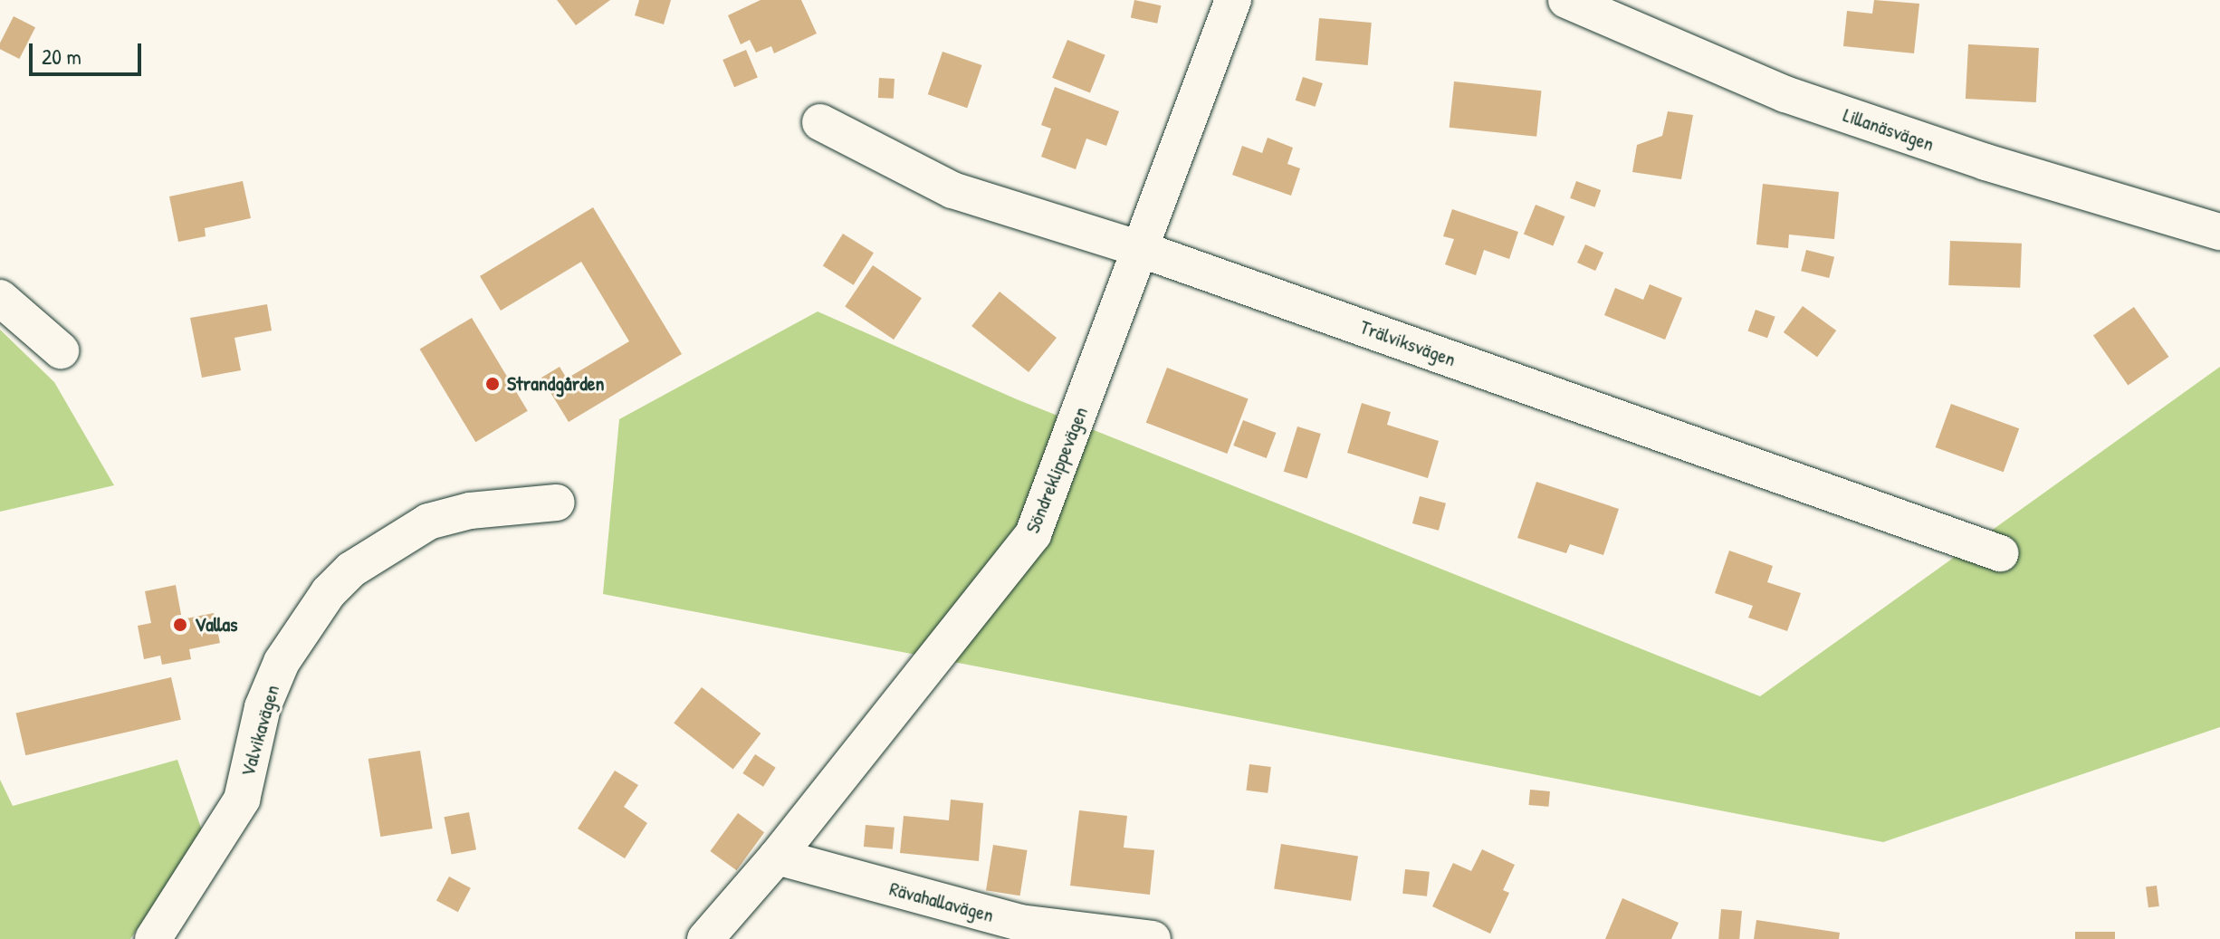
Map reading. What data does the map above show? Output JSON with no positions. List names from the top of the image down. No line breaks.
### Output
{"streets":{"street":["Lillanäsvägen","Trälviksvägen","Söndreklippevägen","Valvikavägen","Rävahallavägen"]},"crossings":[["Trälviksvägen","Söndreklippevägen"],["Söndreklippevägen","Rävahallavägen"]],"places":["Strandgården","Vallas"],"scale_bar":"20 m"}
